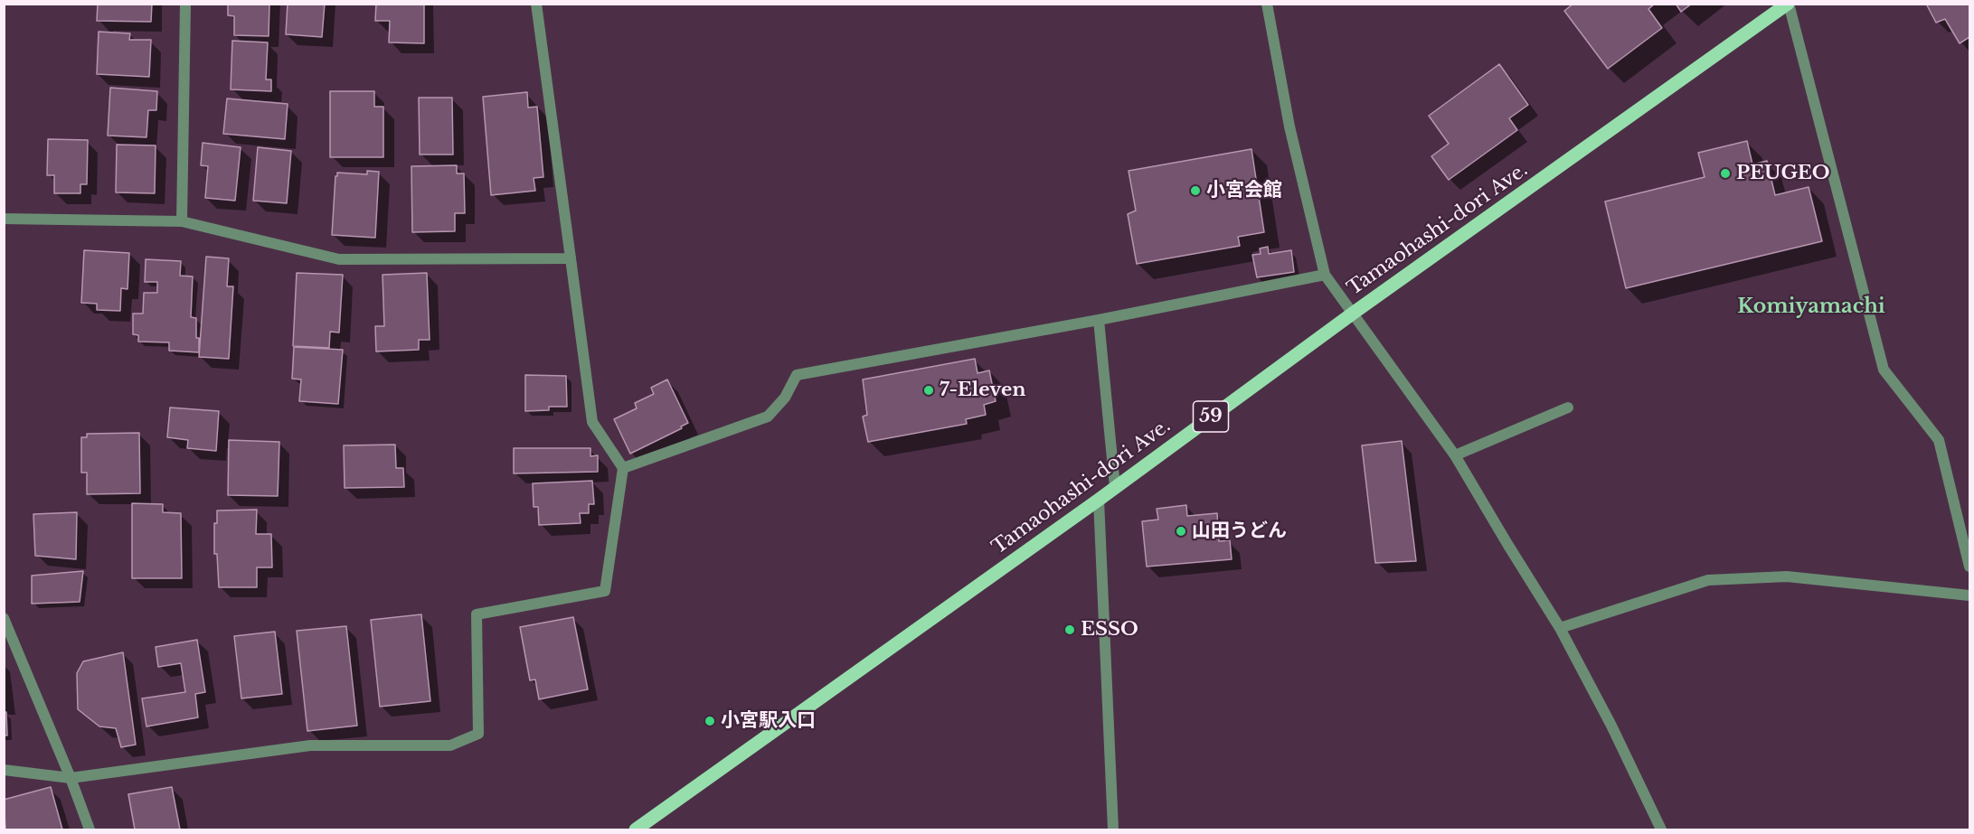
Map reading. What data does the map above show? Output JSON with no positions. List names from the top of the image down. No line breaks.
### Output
{"streets":{"main road":["Tamaohashi-dori Ave.","59"]},"districts":["Komiyamachi"],"places":["PEUGEO","小宮会館","7-Eleven","山田うどん","ESSO","小宮駅入口"]}
